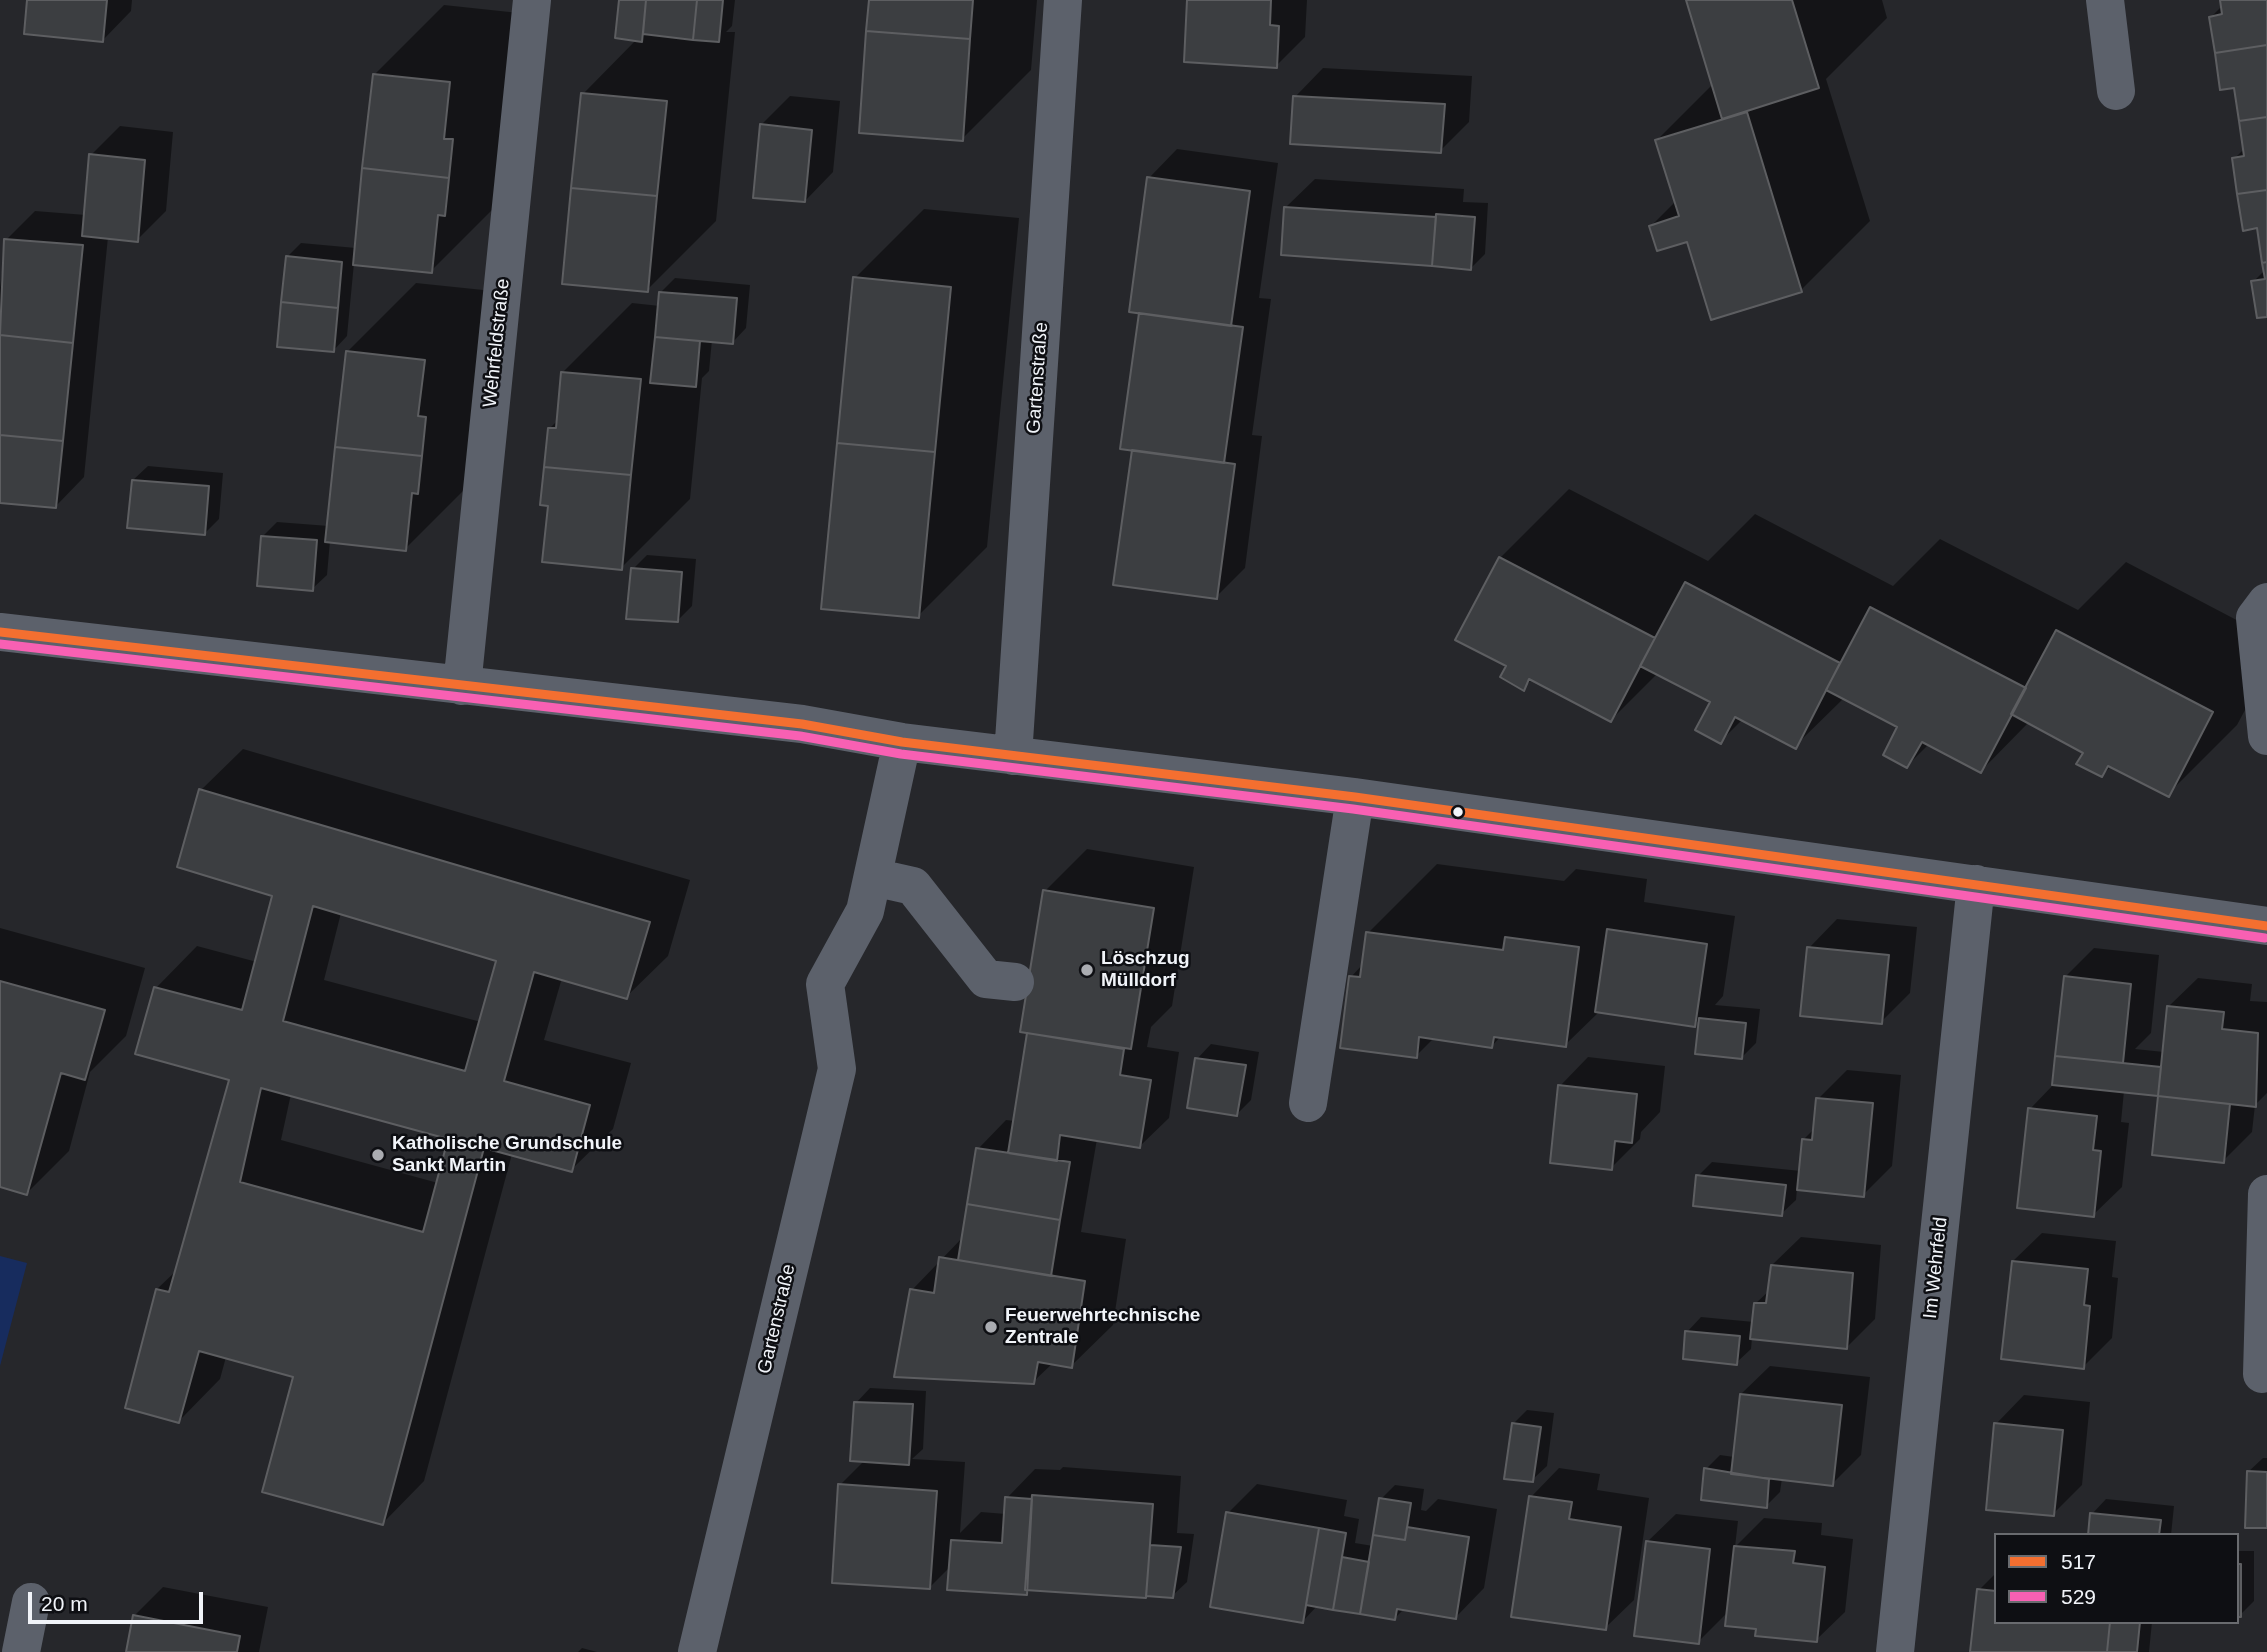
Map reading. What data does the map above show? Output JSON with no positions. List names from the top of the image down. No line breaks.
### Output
{"streets":{"street":["Wehrfeldstraße","Gartenstraße","Im Wehrfeld"]},"places":["Löschzug Mülldorf","Katholische Grundschule Sankt Martin","Feuerwehrtechnische Zentrale"],"lines":["transit line 517","transit line 529"],"legend":["517","529"],"scale_bar":"20 m"}
